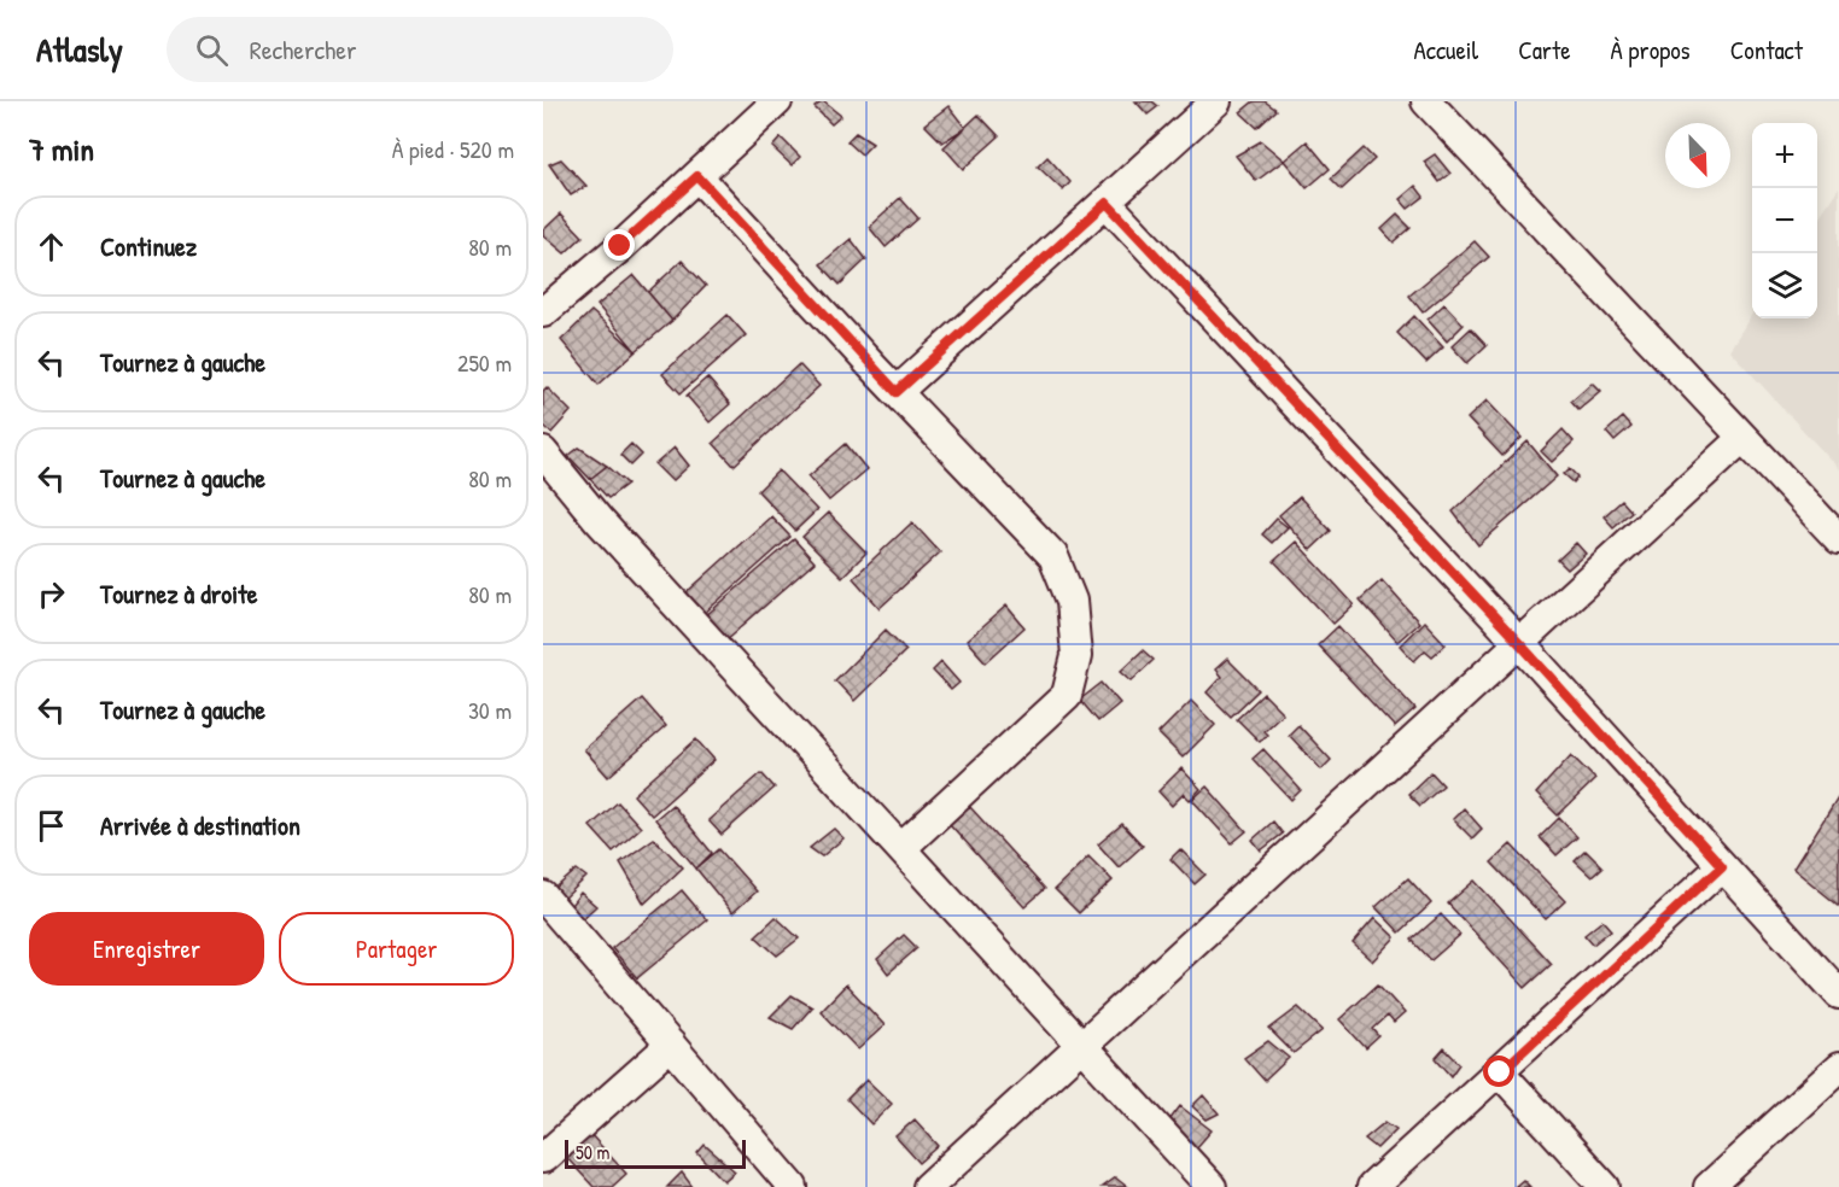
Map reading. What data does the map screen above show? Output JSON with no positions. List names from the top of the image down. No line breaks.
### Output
{"scale_bar":"50 m","north":"bottom right","page":{"header":"Atlasly","search":"Rechercher","nav":["Accueil","Carte","À propos","Contact"],"heading":["7 min","À pied · 520 m"],"map_buttons":["+","−"],"list":[["Continuez","80 m"],["Tournez à gauche","250 m"],["Tournez à gauche","80 m"],["Tournez à droite","80 m"],["Tournez à gauche","30 m"],"Arrivée à destination"],"buttons":["Enregistrer","Partager"],"scale":"50 m"}}
